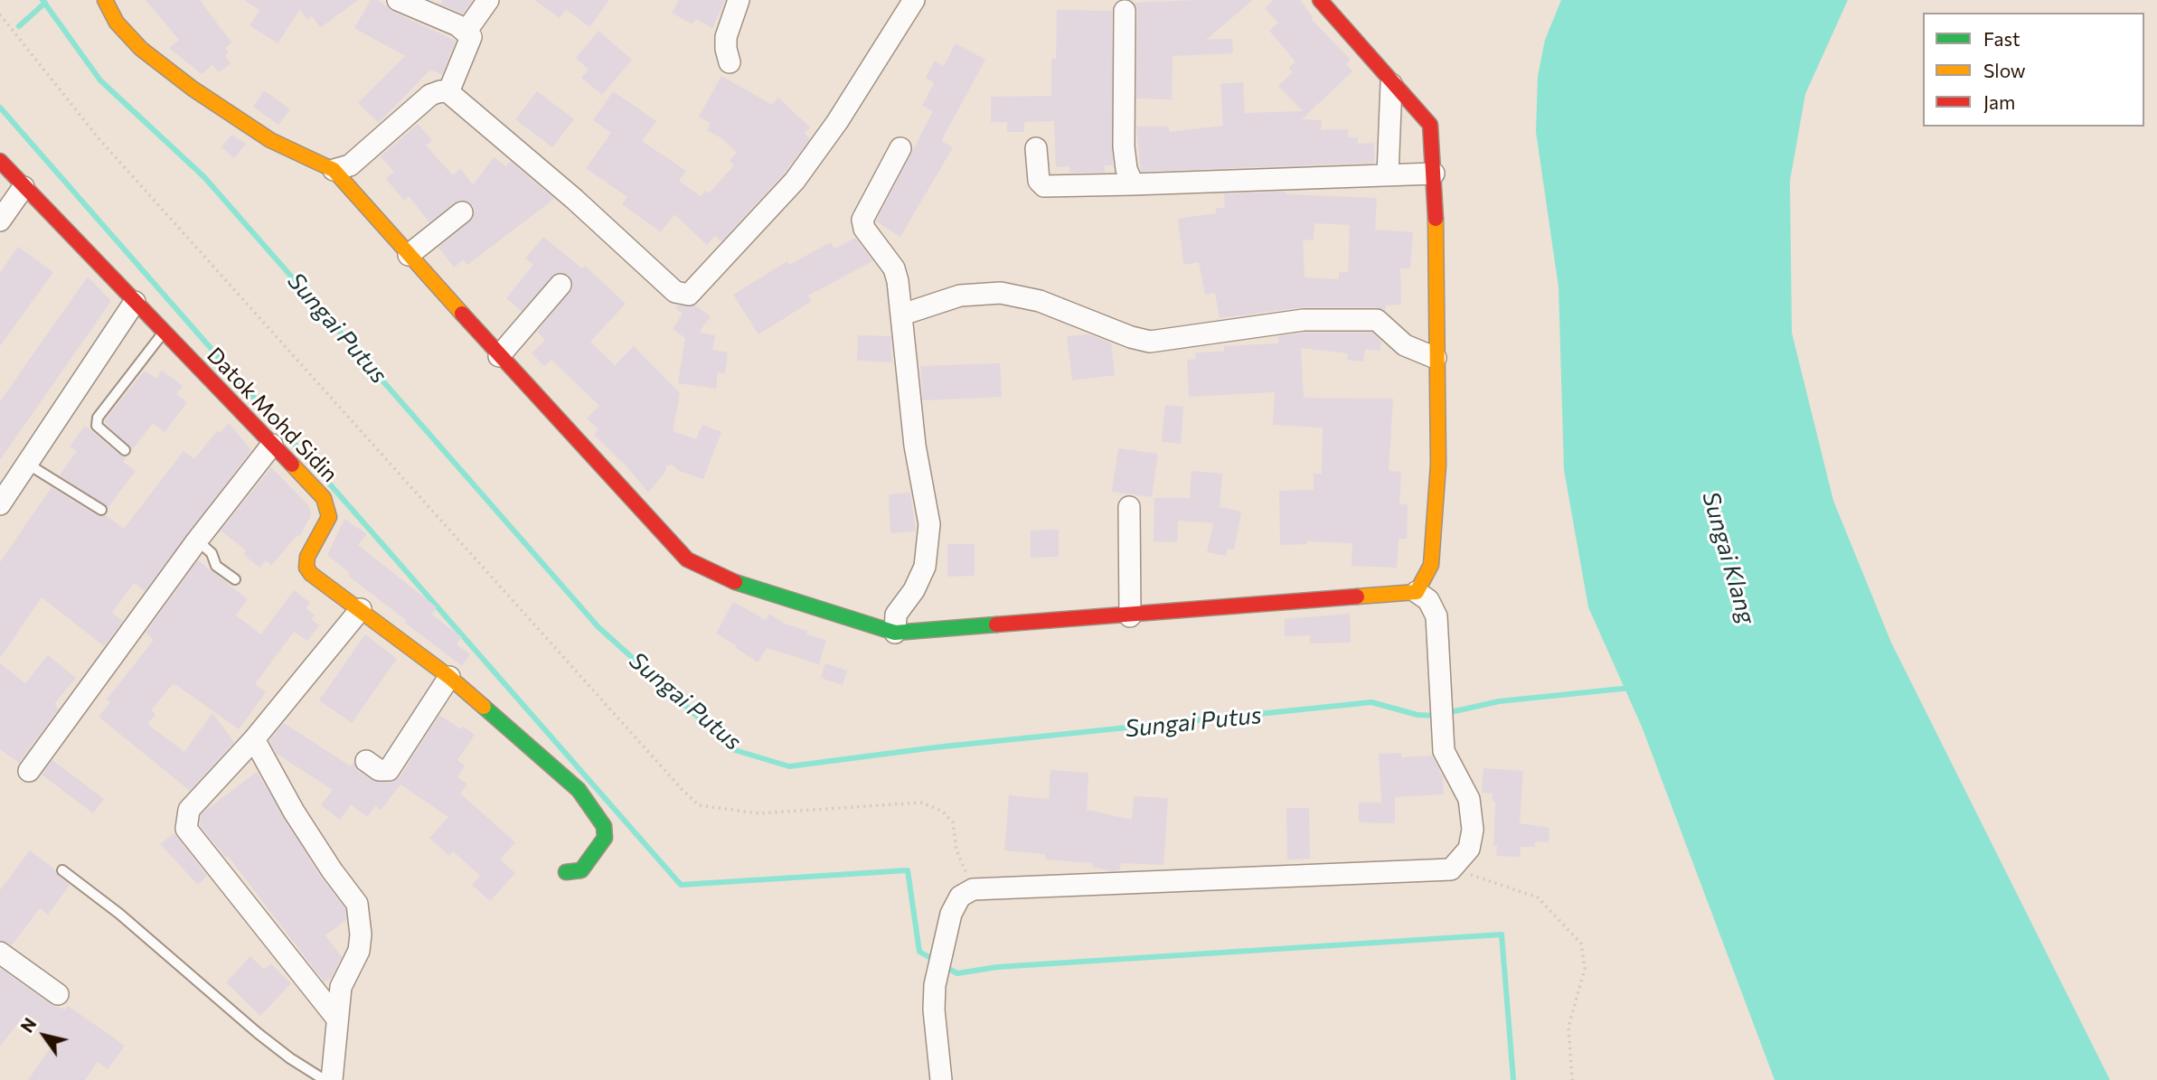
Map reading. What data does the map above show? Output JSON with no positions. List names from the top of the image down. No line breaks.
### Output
{"streets":{"street":["Datok Mohd Sidin"]},"water":["Sungai Putus","Sungai Klang"],"legend":["Fast","Slow","Jam"],"north":"top left"}
